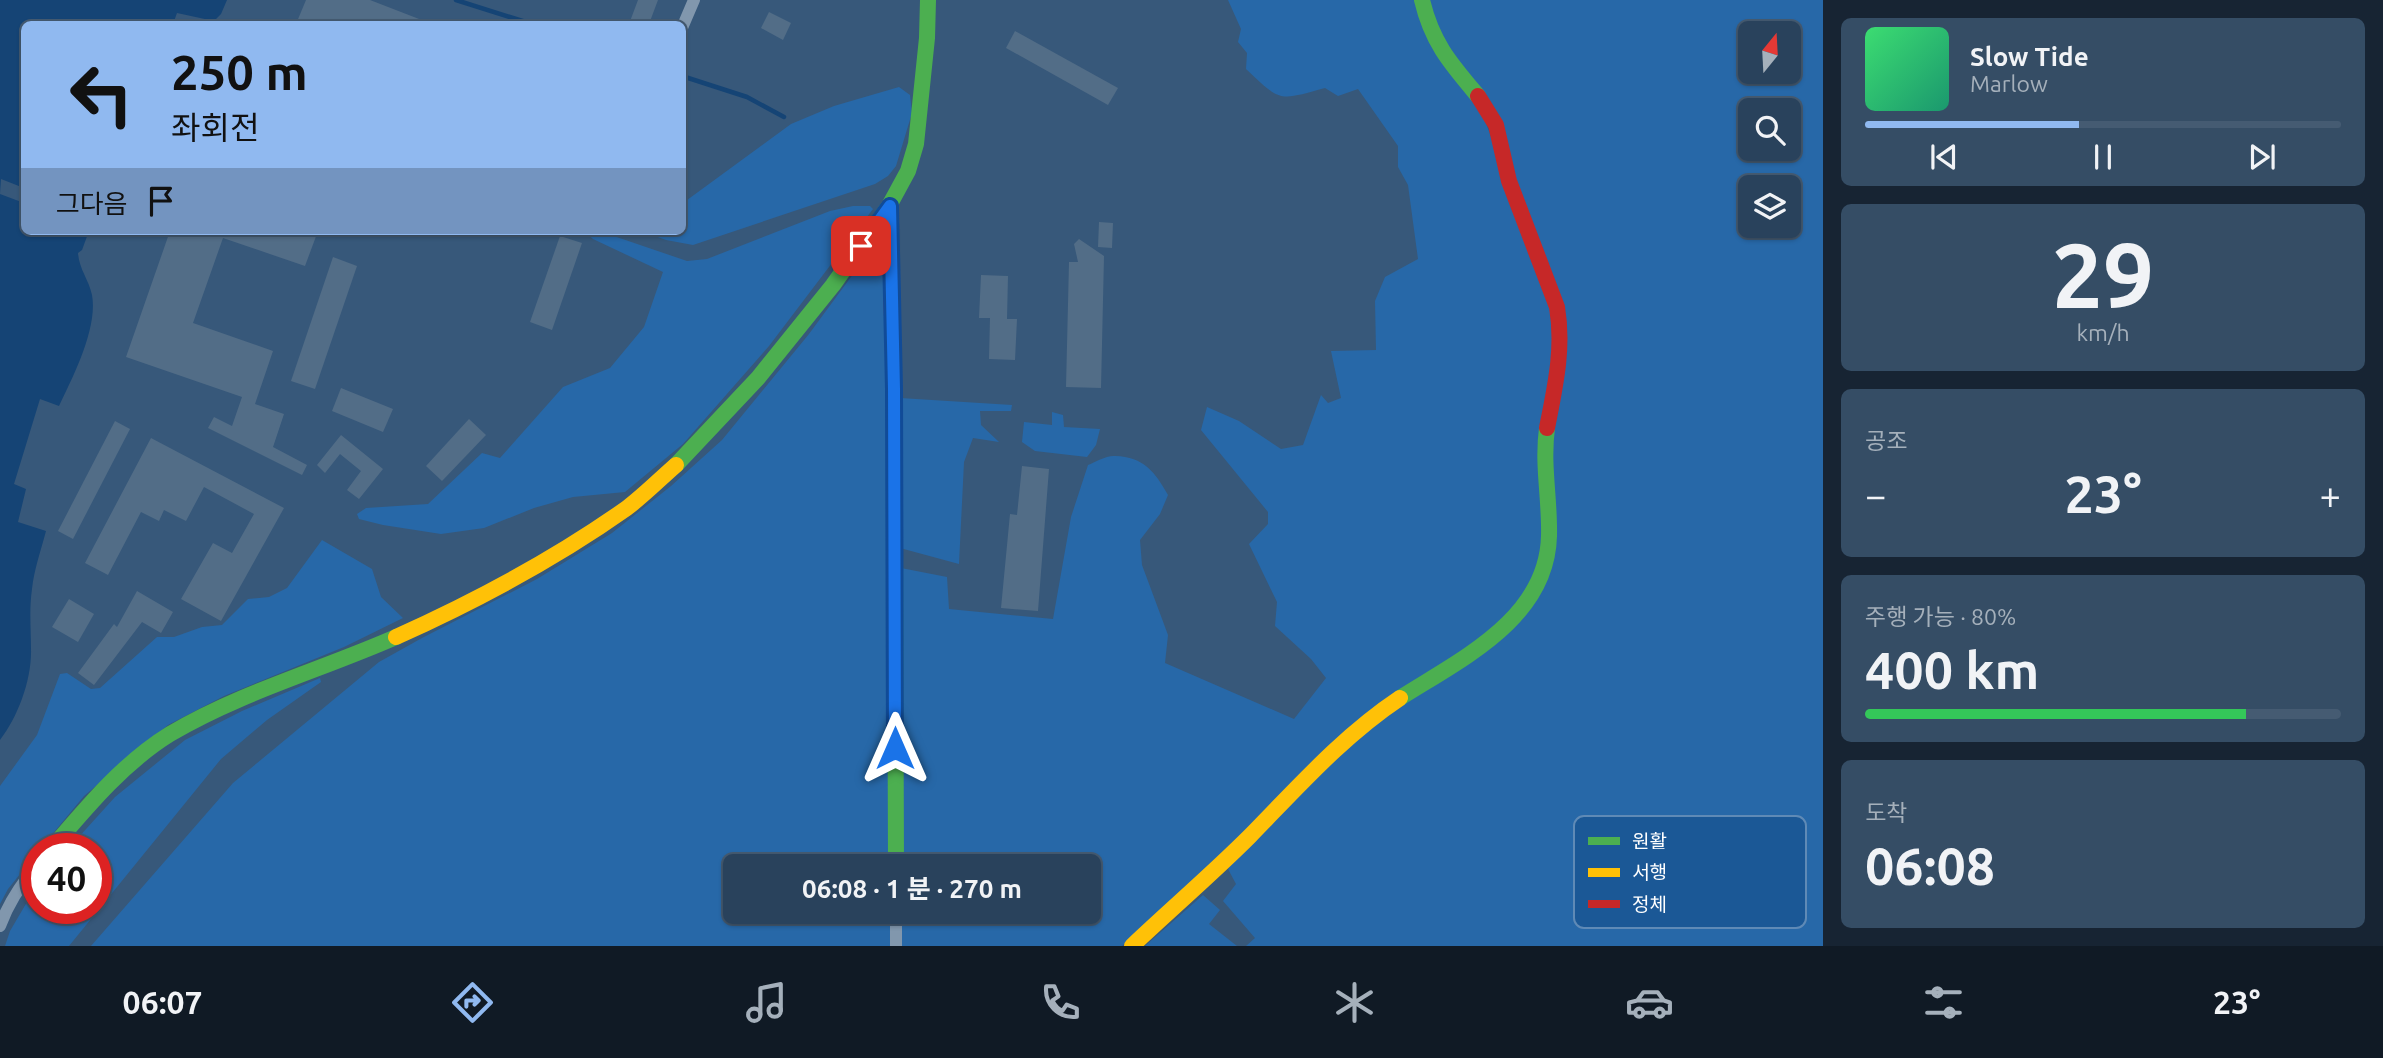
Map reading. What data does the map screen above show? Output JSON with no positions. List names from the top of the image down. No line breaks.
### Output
{"legend":["원활","서행","정체"],"north":"top","page":{"turn":["250 m","좌회전"],"song":["Slow Tide","Marlow"],"then":"그다음","tile":[["29","km/h"],"공조",["주행 가능 · 80%","400 km"],["도착","06:08"]],"heat":["−","23°","+"],"limit":"40","trip":"06:08 · 1 분 · 270 m","tabs":["06:07","23°"]}}
